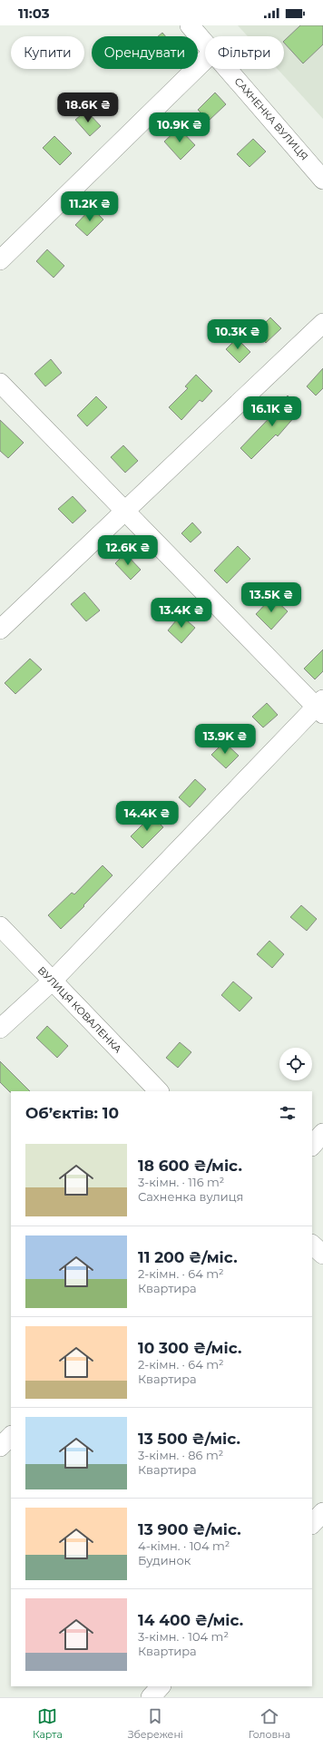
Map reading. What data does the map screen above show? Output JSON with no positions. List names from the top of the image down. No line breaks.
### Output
{"streets":{"street":["САХНЕНКА ВУЛИЦЯ","ВУЛИЦЯ КОВАЛЕНКА"]},"page":{"status":"11:03","chip":["Купити","Орендувати","Фільтри"],"price":["18.6K ₴","10.9K ₴","11.2K ₴","10.3K ₴","16.1K ₴","12.6K ₴","13.5K ₴","13.4K ₴","13.9K ₴","14.4K ₴"],"heading":"Об’єктів: 10","list":[{"name":"18 600 ₴/міс.","note":"3-кімн. · 116 m² · Сахненка вулиця"},{"name":"11 200 ₴/міс.","note":"2-кімн. · 64 m² · Квартира"},{"name":"10 300 ₴/міс.","note":"2-кімн. · 64 m² · Квартира"},{"name":"13 500 ₴/міс.","note":"3-кімн. · 86 m² · Квартира"},{"name":"13 900 ₴/міс.","note":"4-кімн. · 104 m² · Будинок"},{"name":"14 400 ₴/міс.","note":"3-кімн. · 104 m² · Квартира"}],"tabs":["Карта","Збережені","Головна"]}}
